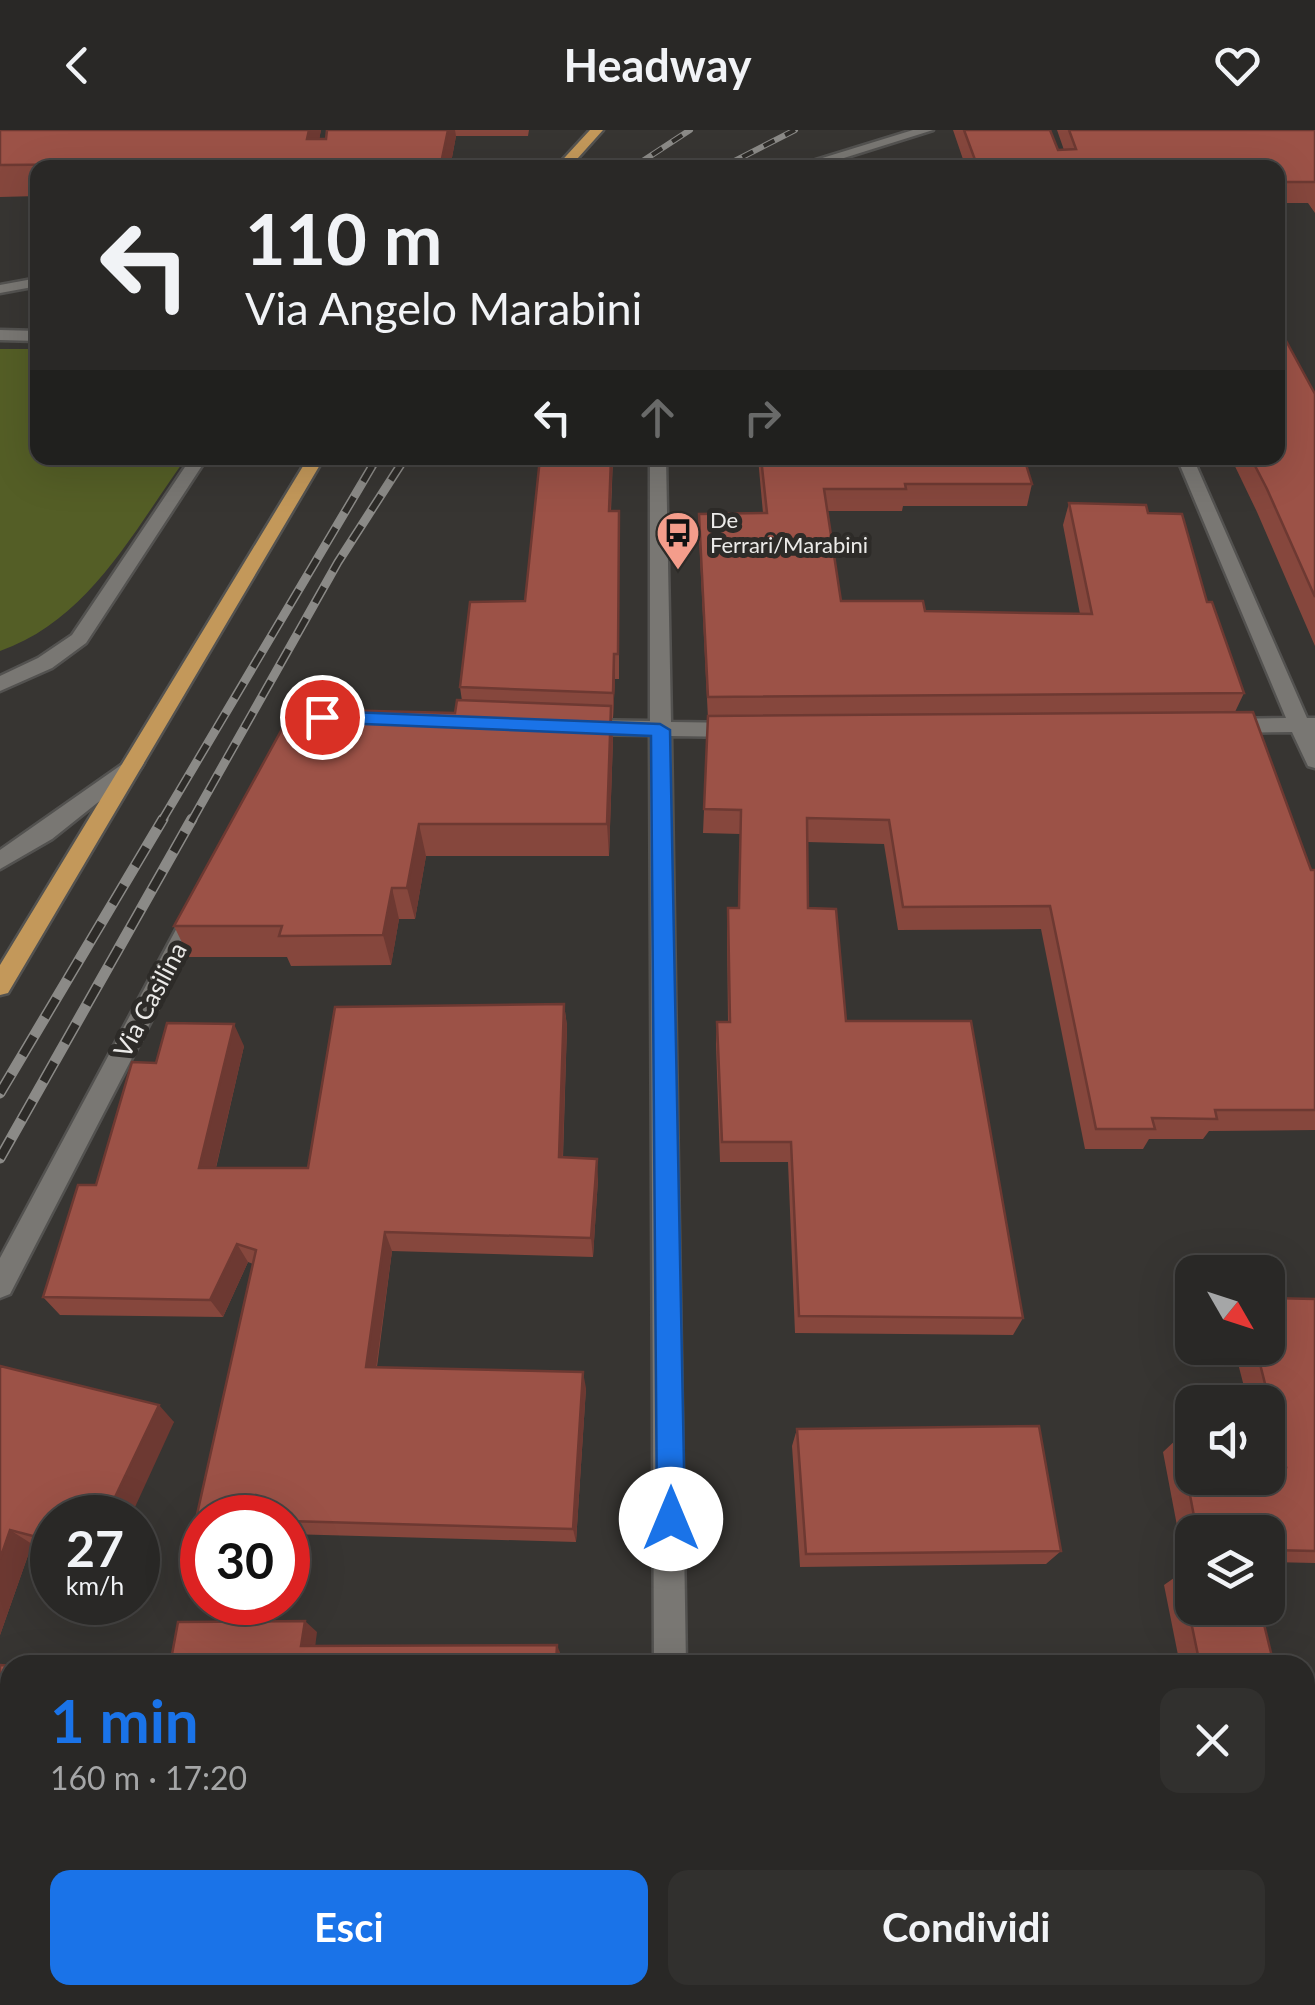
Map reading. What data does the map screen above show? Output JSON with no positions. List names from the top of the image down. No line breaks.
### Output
{"streets":{"street":["Via Casilina"]},"places":{"bus stop":["De Ferrari/Marabini"]},"north":"bottom right","page":{"header":"Headway","turn":["110 m","Via Angelo Marabini"],"speed":"27 km/h","limit":"30","heading":["1 min","160 m · 17:20"],"buttons":["Esci","Condividi"]}}
